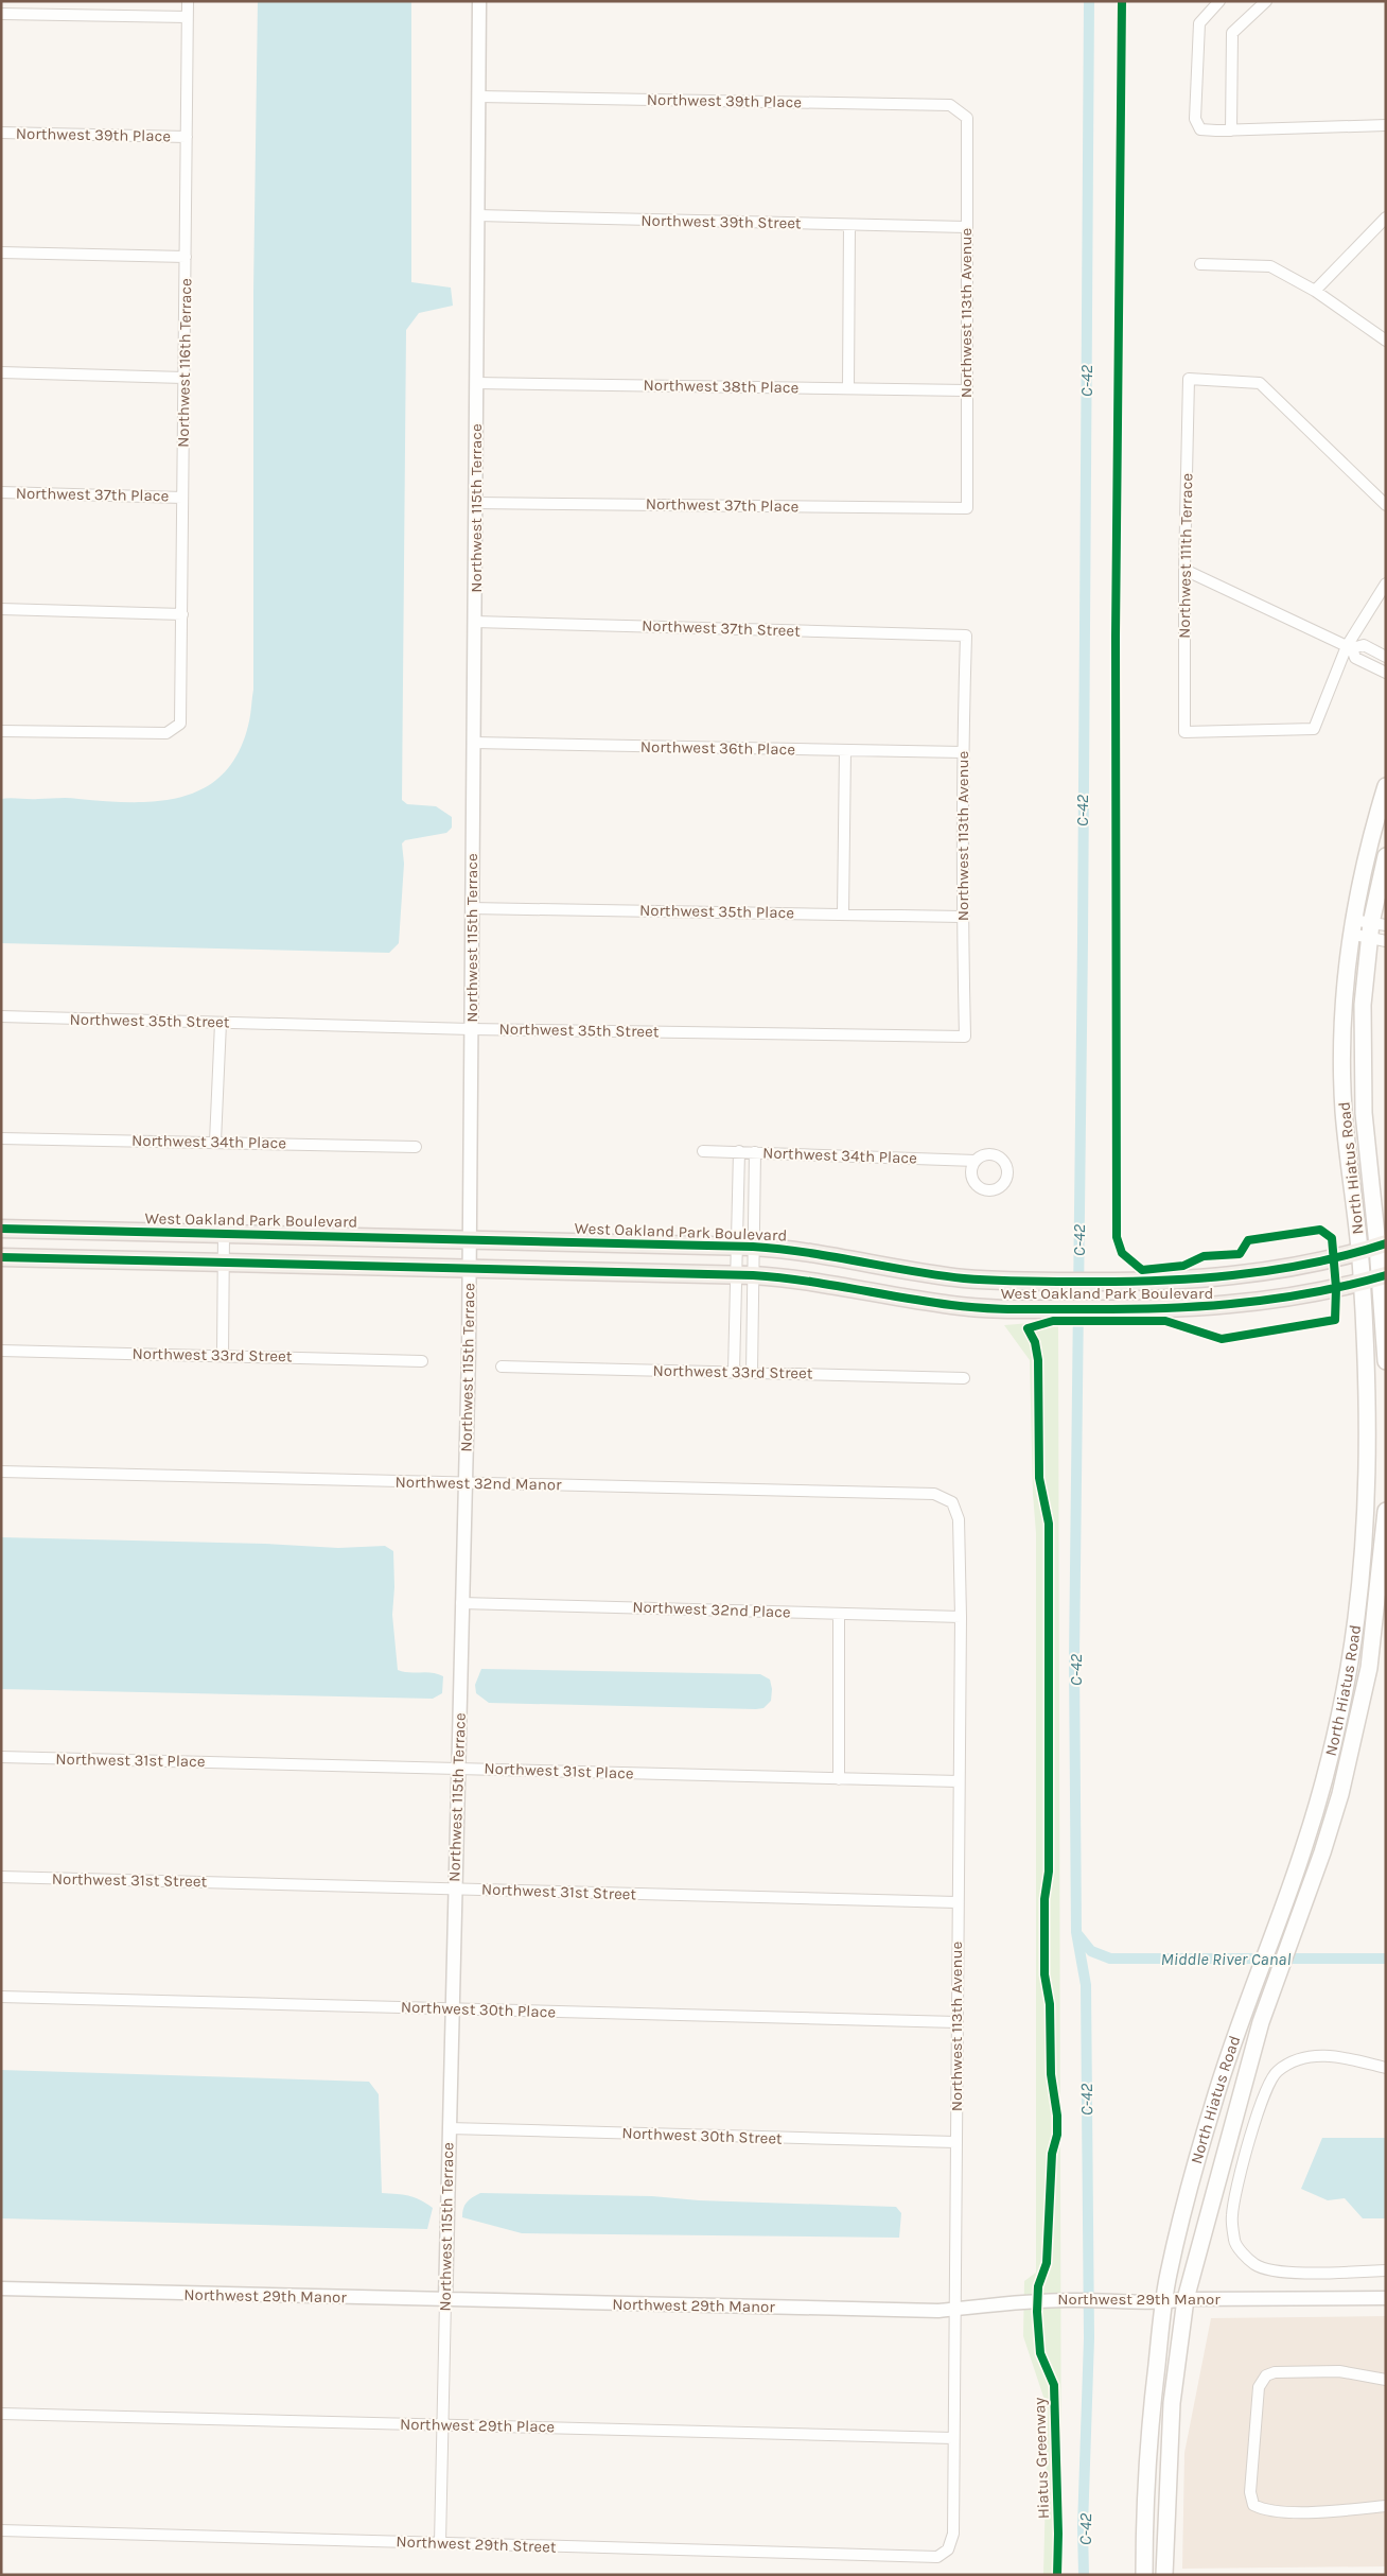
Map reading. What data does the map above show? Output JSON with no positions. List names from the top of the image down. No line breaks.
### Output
{"streets":{"main road":["North Hiatus Road","West Oakland Park Boulevard"],"street":["Northwest 39th Place","Northwest 39th Street","Northwest 113th Avenue","Northwest 116th Terrace","Northwest 38th Place","Northwest 37th Place","Northwest 115th Terrace","Northwest 111th Terrace","Northwest 37th Street","Northwest 36th Place","Northwest 35th Place","Northwest 35th Street","Northwest 34th Place","Northwest 33rd Street","Northwest 32nd Manor","Northwest 32nd Place","Northwest 31st Place","Northwest 31st Street","Northwest 30th Place","Northwest 30th Street","Northwest 29th Manor","Northwest 29th Place","Northwest 29th Street"],"cycle path":["Hiatus Greenway"]},"crossings":[["Northwest 39th Place","Northwest 113th Avenue"],["Northwest 39th Place","Northwest 116th Terrace"],["Northwest 39th Place","Northwest 115th Terrace"],["Northwest 39th Street","Northwest 113th Avenue"],["Northwest 39th Street","Northwest 115th Terrace"],["Northwest 113th Avenue","Northwest 38th Place"],["Northwest 113th Avenue","Northwest 37th Place"],["Northwest 113th Avenue","Northwest 37th Street"],["Northwest 113th Avenue","Northwest 36th Place"],["Northwest 113th Avenue","Northwest 35th Place"],["Northwest 113th Avenue","Northwest 35th Street"],["Northwest 113th Avenue","Northwest 32nd Manor"],["Northwest 113th Avenue","Northwest 32nd Place"],["Northwest 113th Avenue","Northwest 31st Place"],["Northwest 113th Avenue","Northwest 31st Street"],["Northwest 113th Avenue","Northwest 30th Place"],["Northwest 113th Avenue","Northwest 30th Street"],["Northwest 113th Avenue","Northwest 29th Manor"],["Northwest 113th Avenue","Northwest 29th Place"],["Northwest 113th Avenue","Northwest 29th Street"],["Northwest 116th Terrace","Northwest 37th Place"],["Northwest 38th Place","Northwest 115th Terrace"],["Northwest 37th Place","Northwest 115th Terrace"],["Northwest 115th Terrace","Northwest 37th Street"],["Northwest 115th Terrace","Northwest 36th Place"],["Northwest 115th Terrace","Northwest 35th Place"],["Northwest 115th Terrace","Northwest 35th Street"],["Northwest 115th Terrace","West Oakland Park Boulevard"],["Northwest 115th Terrace","Northwest 32nd Manor"],["Northwest 115th Terrace","Northwest 32nd Place"],["Northwest 115th Terrace","Northwest 31st Place"],["Northwest 115th Terrace","Northwest 31st Street"],["Northwest 115th Terrace","Northwest 30th Place"],["Northwest 115th Terrace","Northwest 30th Street"],["Northwest 115th Terrace","Northwest 29th Manor"],["Northwest 115th Terrace","Northwest 29th Place"],["Northwest 115th Terrace","Northwest 29th Street"],["North Hiatus Road","West Oakland Park Boulevard"],["North Hiatus Road","Northwest 29th Manor"]],"water":["C-42","Middle River Canal"]}
